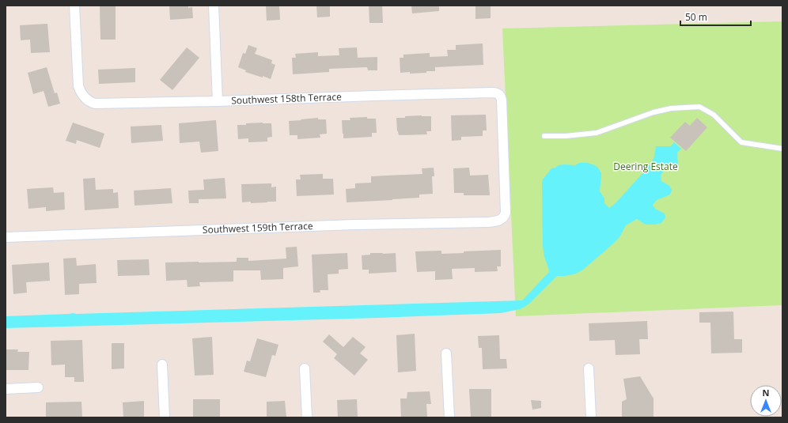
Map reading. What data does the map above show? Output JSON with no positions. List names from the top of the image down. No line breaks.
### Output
{"streets":{"street":["Southwest 158th Terrace","Southwest 159th Terrace"]},"crossings":[["Southwest 158th Terrace","Southwest 159th Terrace"]],"parks":["Deering Estate"],"scale_bar":"50 m","north":"top"}
